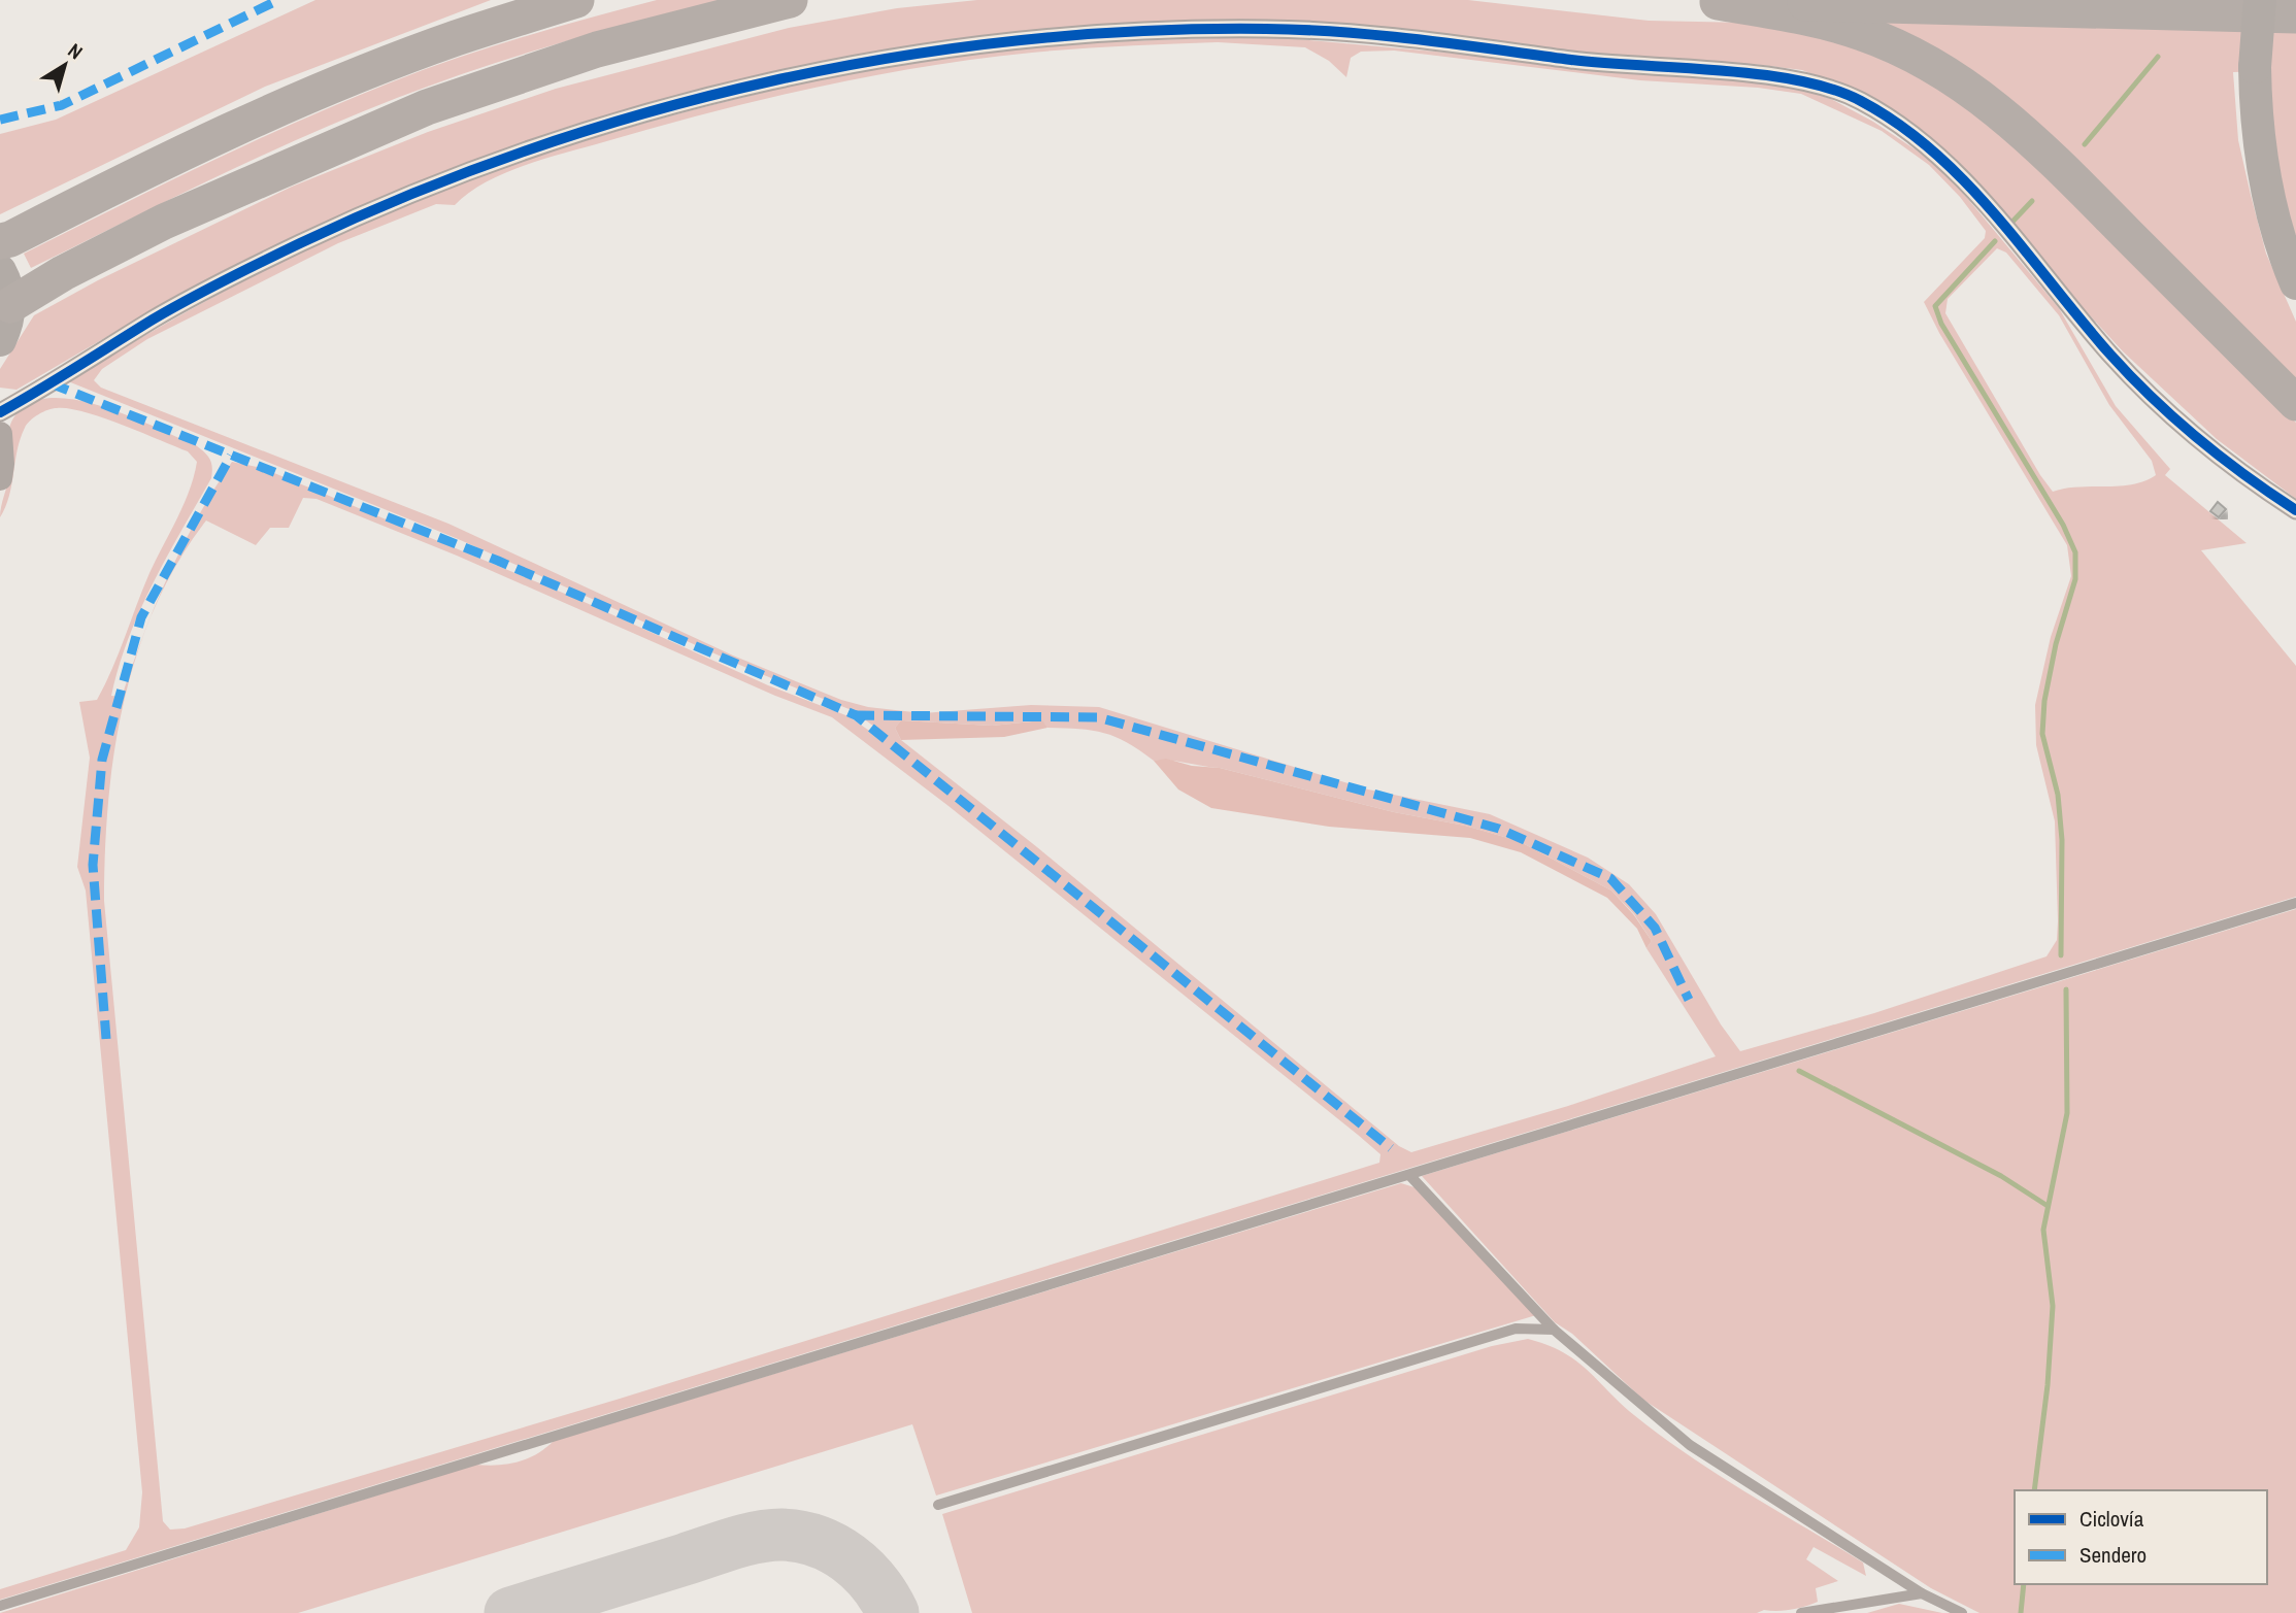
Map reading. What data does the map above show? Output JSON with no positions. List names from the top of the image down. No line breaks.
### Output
{"legend":["Ciclovía","Sendero"],"north":"top right"}
